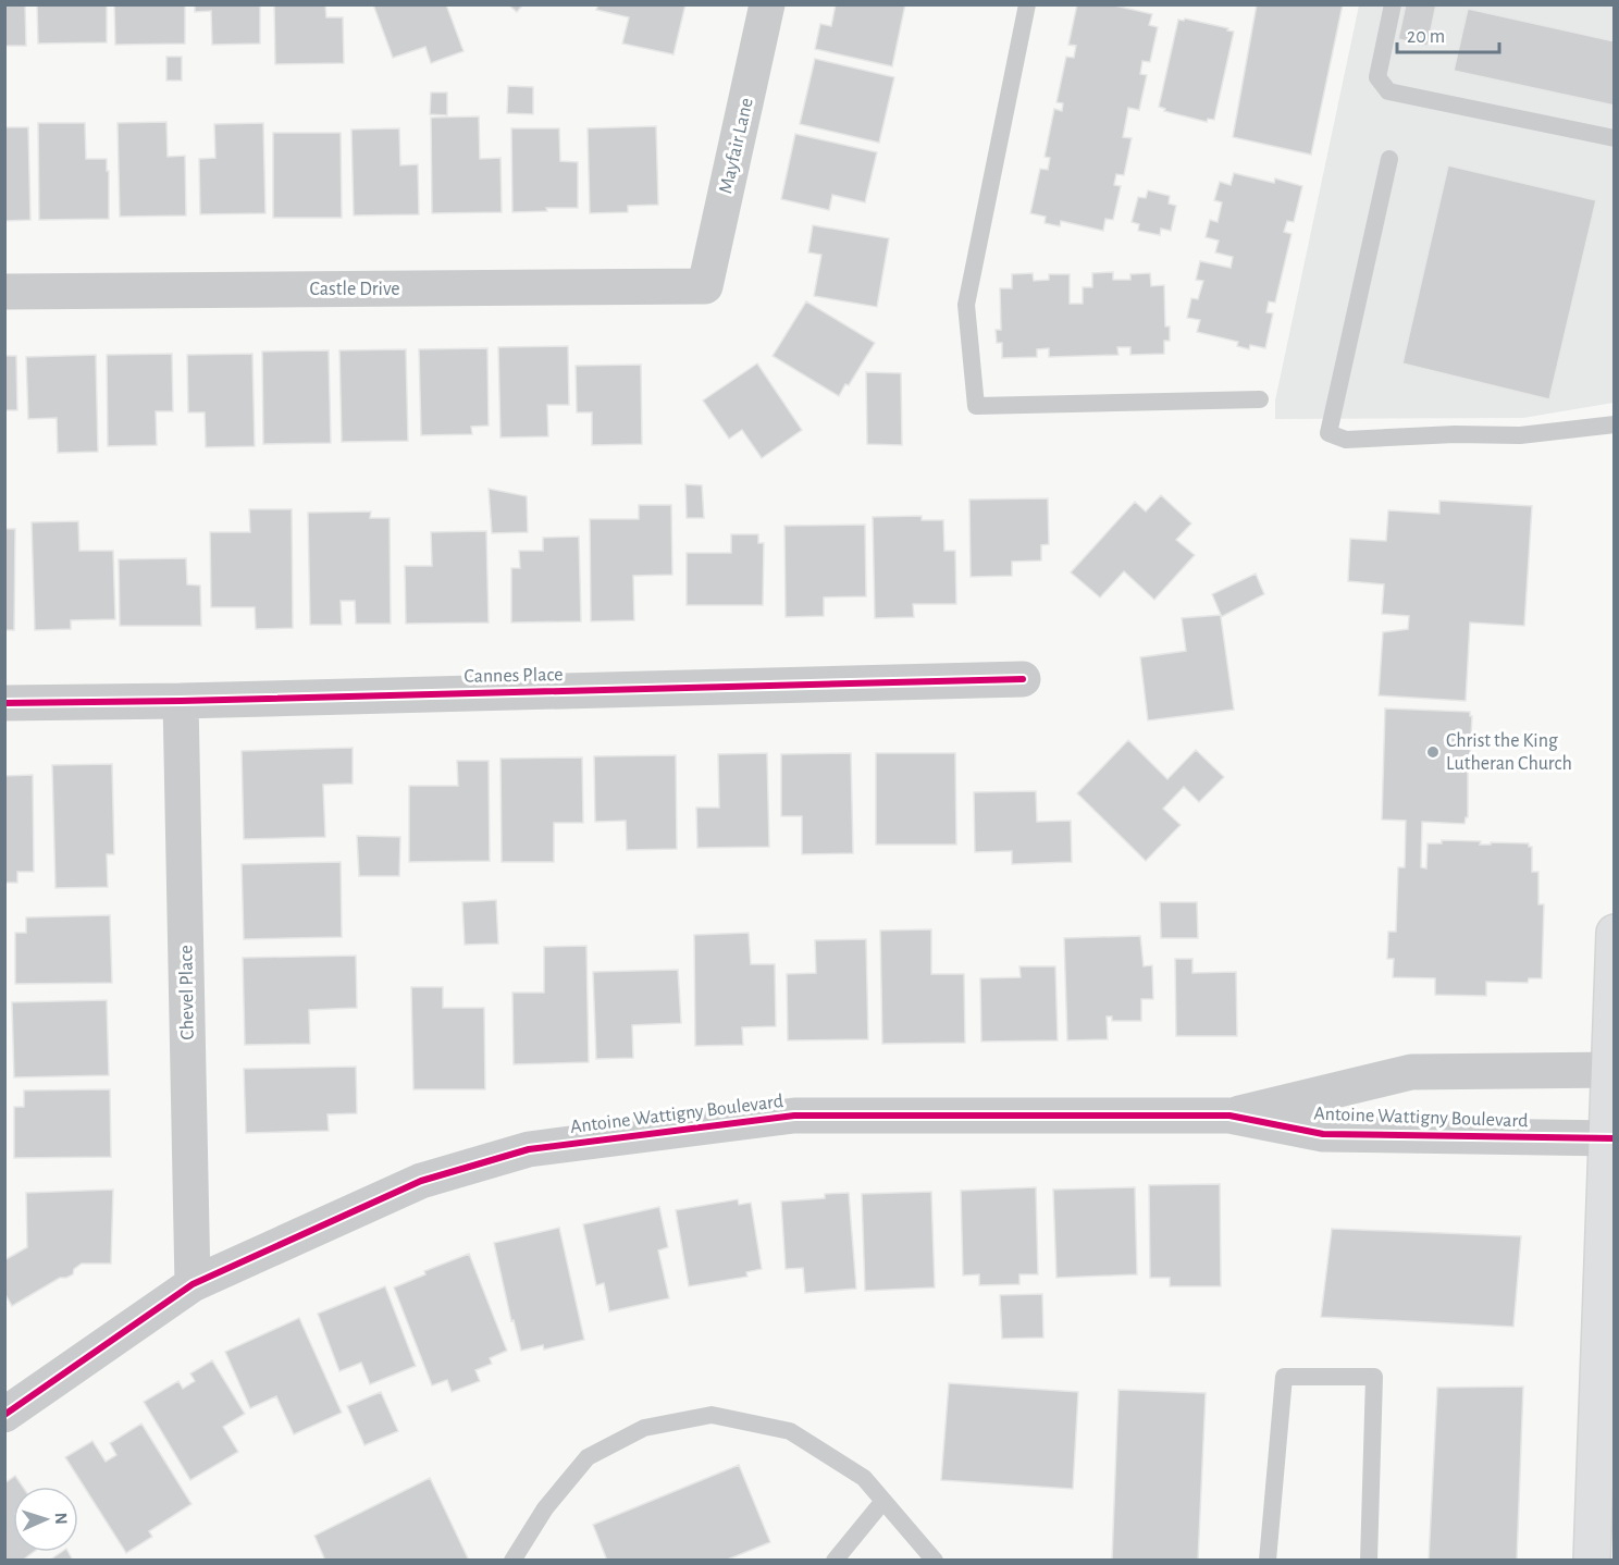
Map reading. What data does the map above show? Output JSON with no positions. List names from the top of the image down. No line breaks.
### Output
{"streets":{"street":["Mayfair Lane","Castle Drive","Cannes Place","Chevel Place","Antoine Wattigny Boulevard"]},"crossings":[["Mayfair Lane","Castle Drive"],["Cannes Place","Chevel Place"],["Chevel Place","Antoine Wattigny Boulevard"]],"places":["Christ the King Lutheran Church"],"scale_bar":"20 m","north":"right"}
